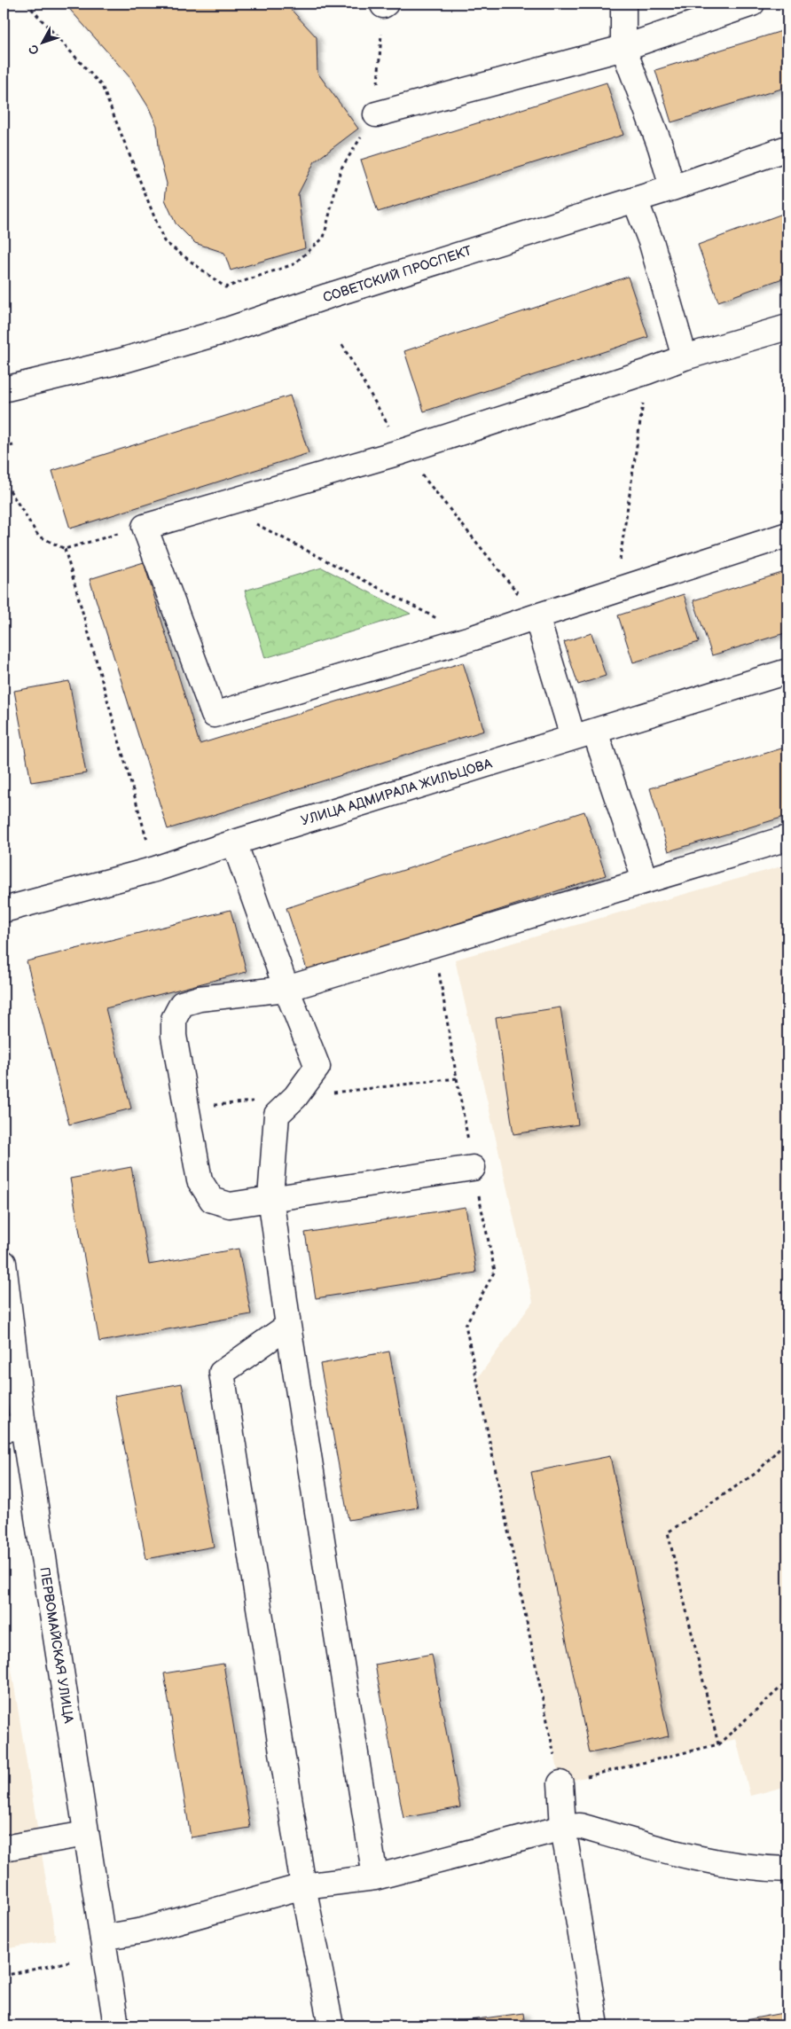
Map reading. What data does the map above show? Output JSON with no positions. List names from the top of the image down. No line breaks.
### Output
{"streets":{"street":["СОВЕТСКИЙ ПРОСПЕКТ","УЛИЦА АДМИРАЛА ЖИЛЬЦОВА","ПЕРВОМАЙСКАЯ УЛИЦА"]},"north":"bottom left"}
